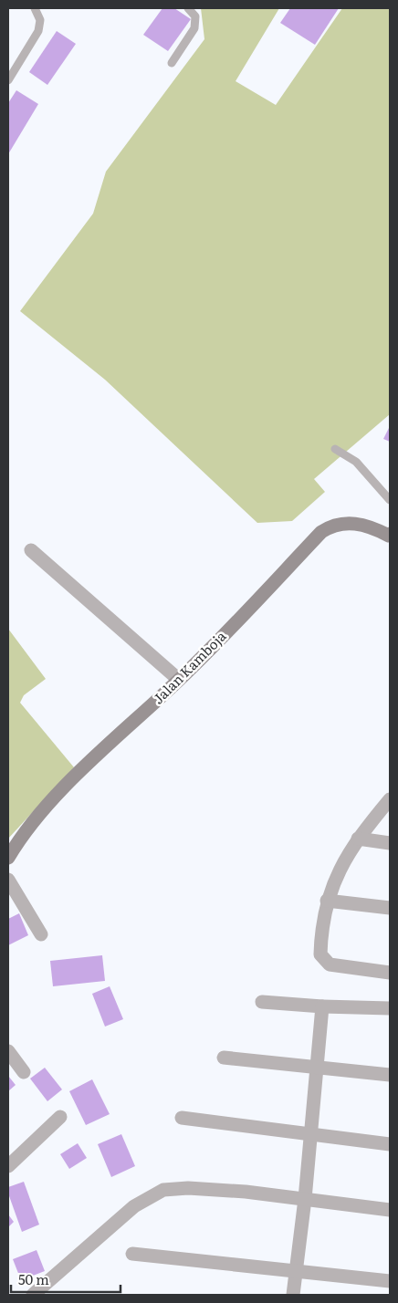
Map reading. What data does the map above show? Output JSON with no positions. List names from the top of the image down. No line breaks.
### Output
{"streets":{"street":["Jalan Kamboja"]},"scale_bar":"50 m"}
